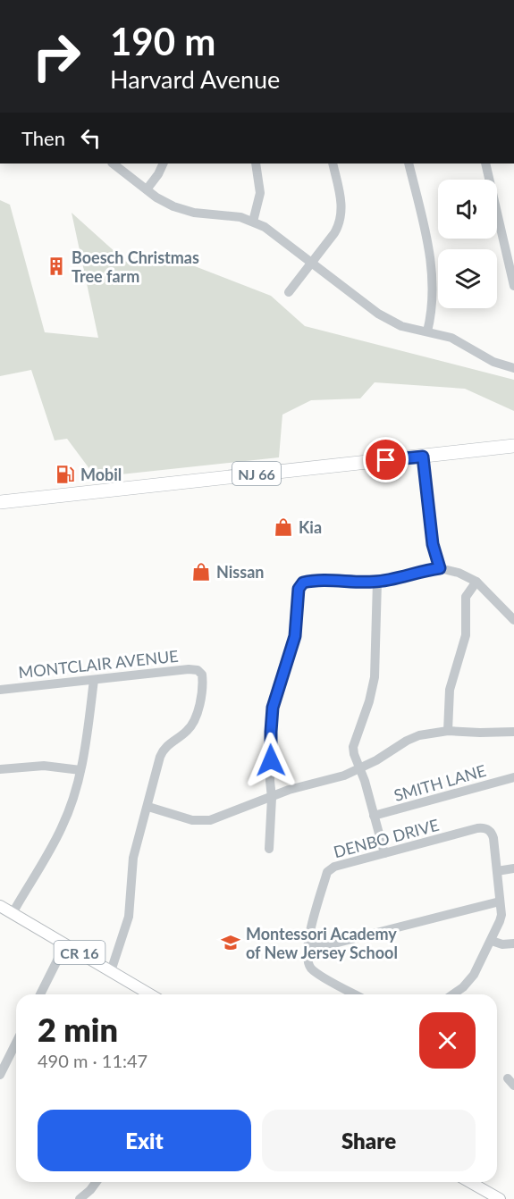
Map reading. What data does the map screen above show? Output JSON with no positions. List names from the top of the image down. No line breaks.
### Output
{"streets":{"highway":["NJ 66"],"main road":["CR 16"],"street":["MONTCLAIR AVENUE","SMITH LANE","DENBO DRIVE"]},"places":{"building":["Boesch Christmas Tree farm"],"fuel station":["Mobil"],"shop":["Kia","Nissan"],"school or university":["Montessori Academy of New Jersey School"]},"page":{"turn":["190 m","Harvard Avenue"],"then":"Then","heading":["2 min","490 m · 11:47"],"buttons":["Exit","Share"]}}
